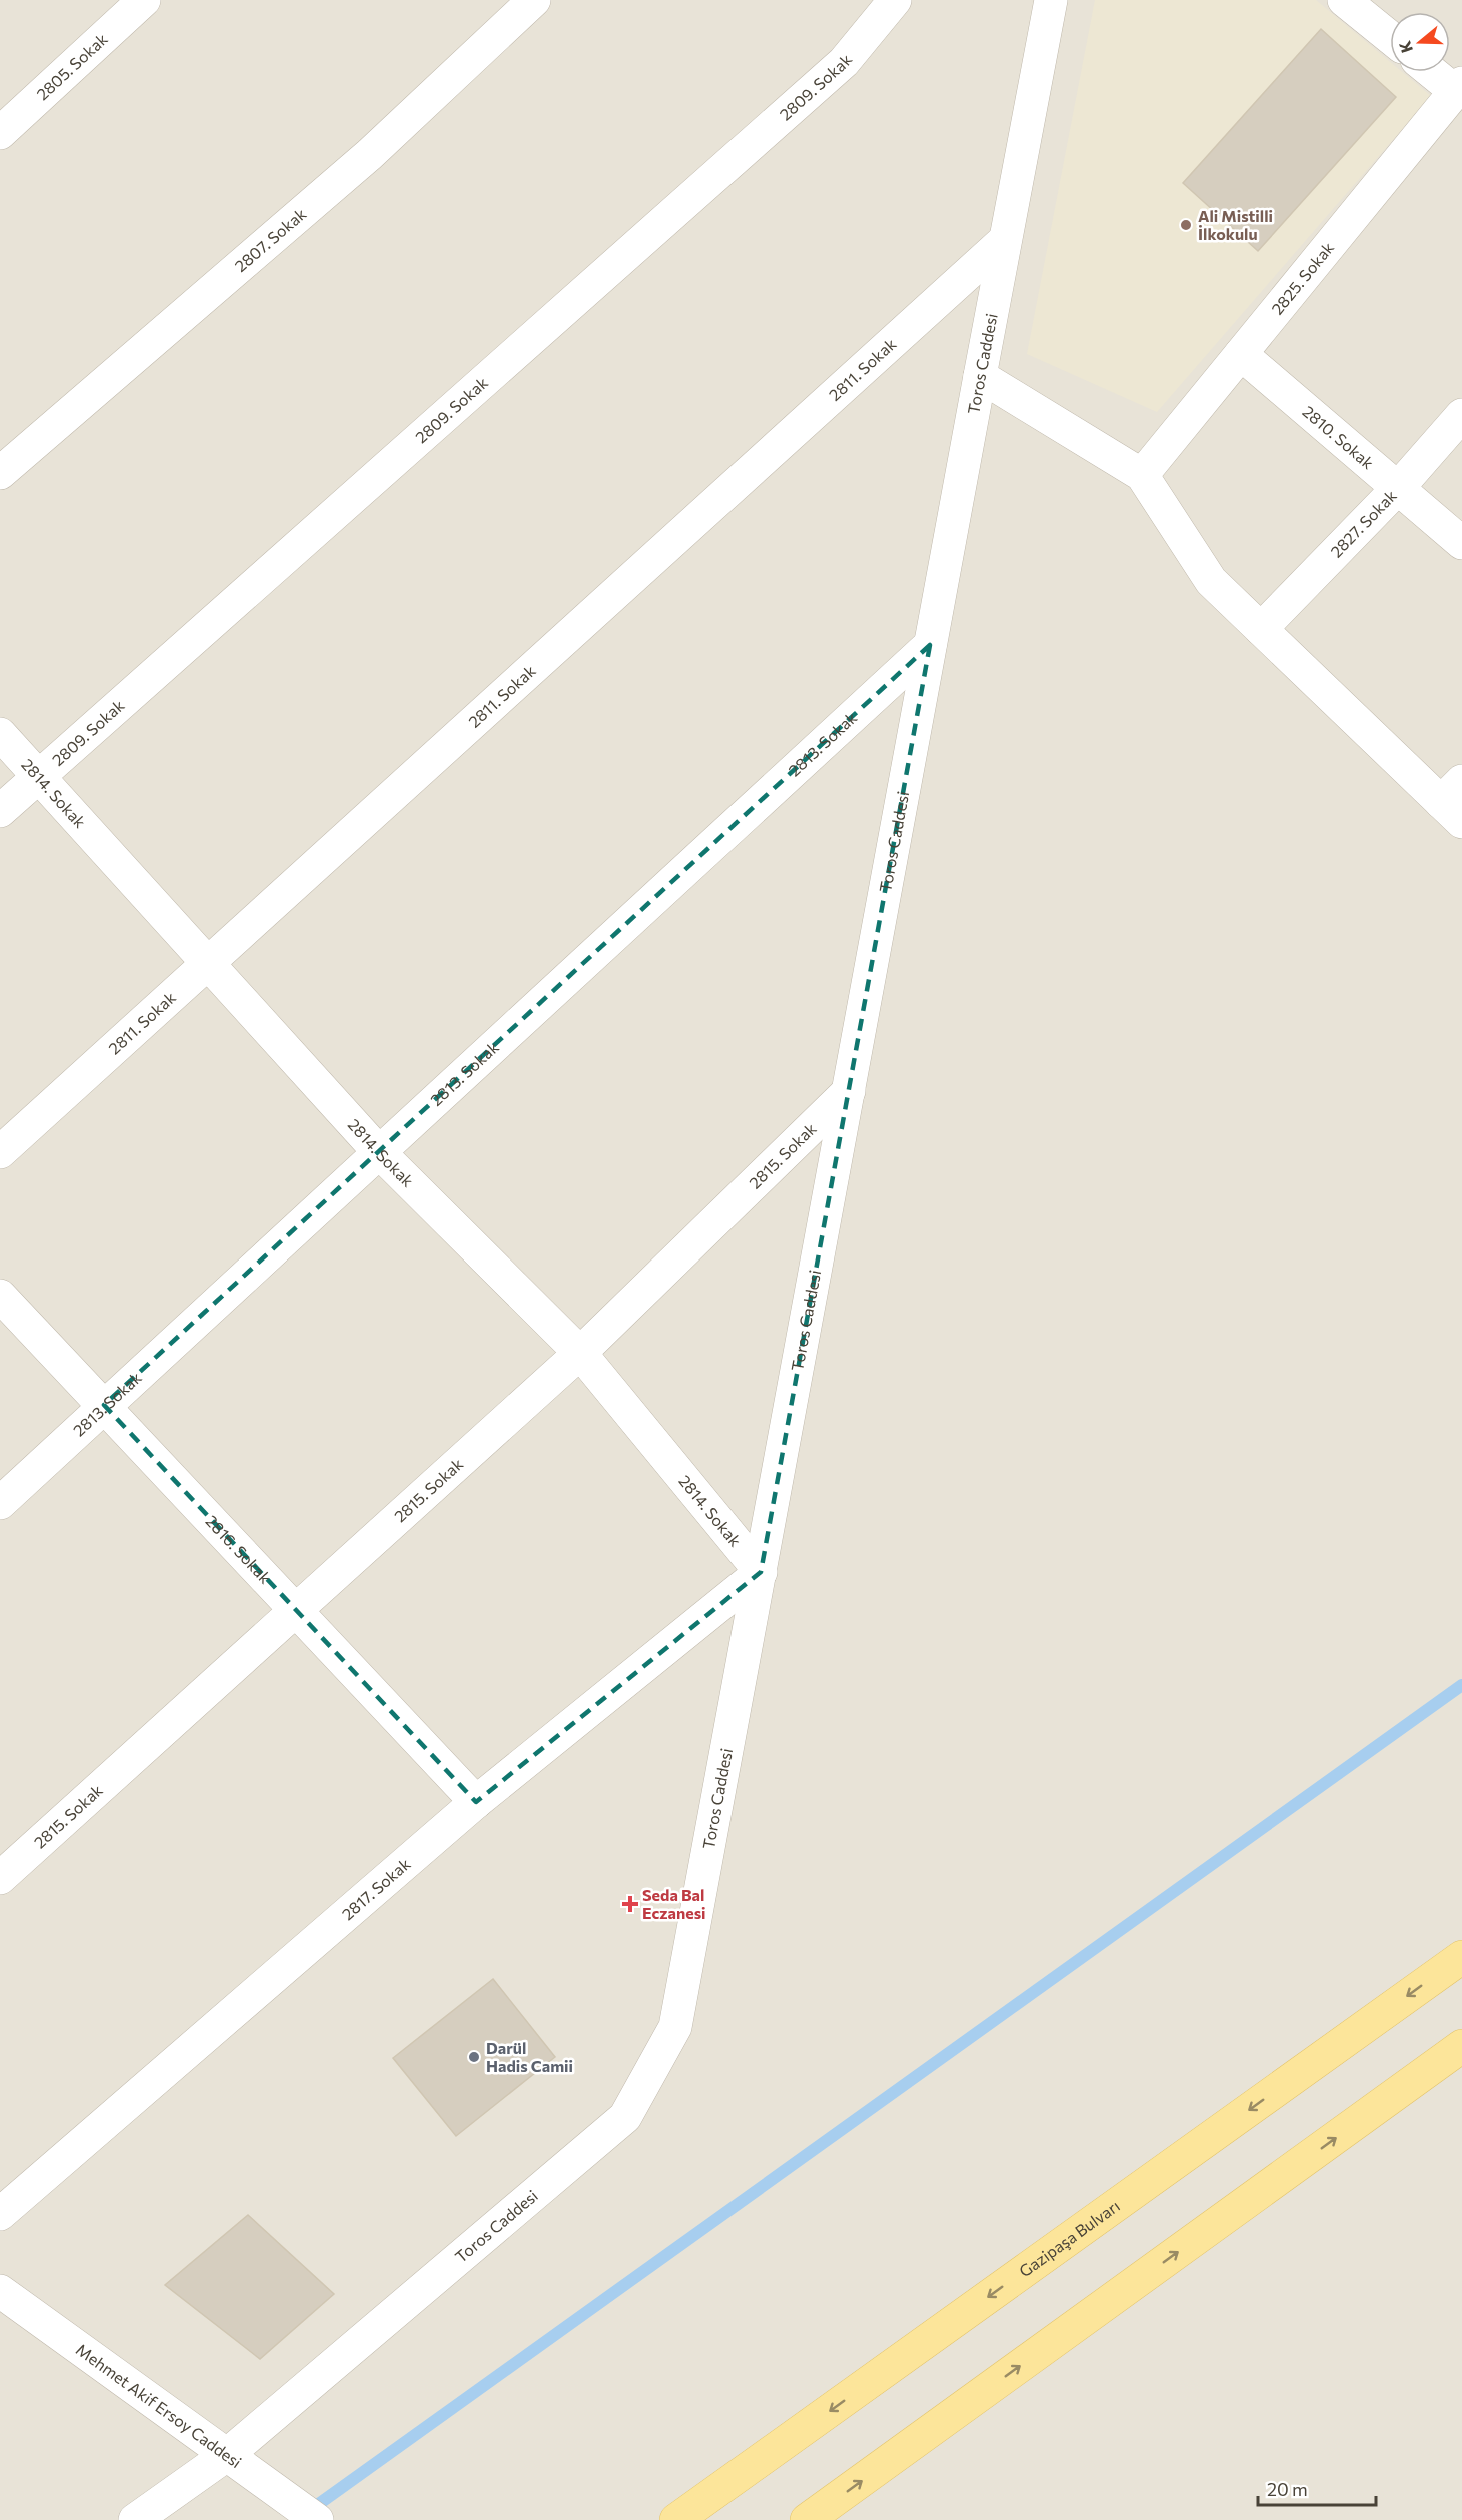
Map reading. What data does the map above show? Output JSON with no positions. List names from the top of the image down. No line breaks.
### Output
{"streets":{"main road":["Gazipaşa Bulvarı"],"street":["2805. Sokak","2809. Sokak","2807. Sokak","2825. Sokak","Toros Caddesi","2811. Sokak","2810. Sokak","2827. Sokak","2813. Sokak","2814. Sokak","2815. Sokak","2816. Sokak","2817. Sokak","Mehmet Akif Ersoy Caddesi"]},"crossings":[["2809. Sokak","2814. Sokak"],["2825. Sokak","2810. Sokak"],["Toros Caddesi","2811. Sokak"],["Toros Caddesi","2813. Sokak"],["Toros Caddesi","2814. Sokak"],["Toros Caddesi","2815. Sokak"],["Toros Caddesi","2817. Sokak"],["Toros Caddesi","Mehmet Akif Ersoy Caddesi"],["2811. Sokak","2814. Sokak"],["2810. Sokak","2827. Sokak"],["2813. Sokak","2814. Sokak"],["2813. Sokak","2816. Sokak"],["2814. Sokak","2815. Sokak"],["2814. Sokak","2817. Sokak"],["2815. Sokak","2816. Sokak"],["2816. Sokak","2817. Sokak"]],"places":{"other":["Ali Mistilli İlkokulu","Darül Hadis Camii"],"health":["Seda Bal Eczanesi"]},"scale_bar":"20 m","north":"left"}
